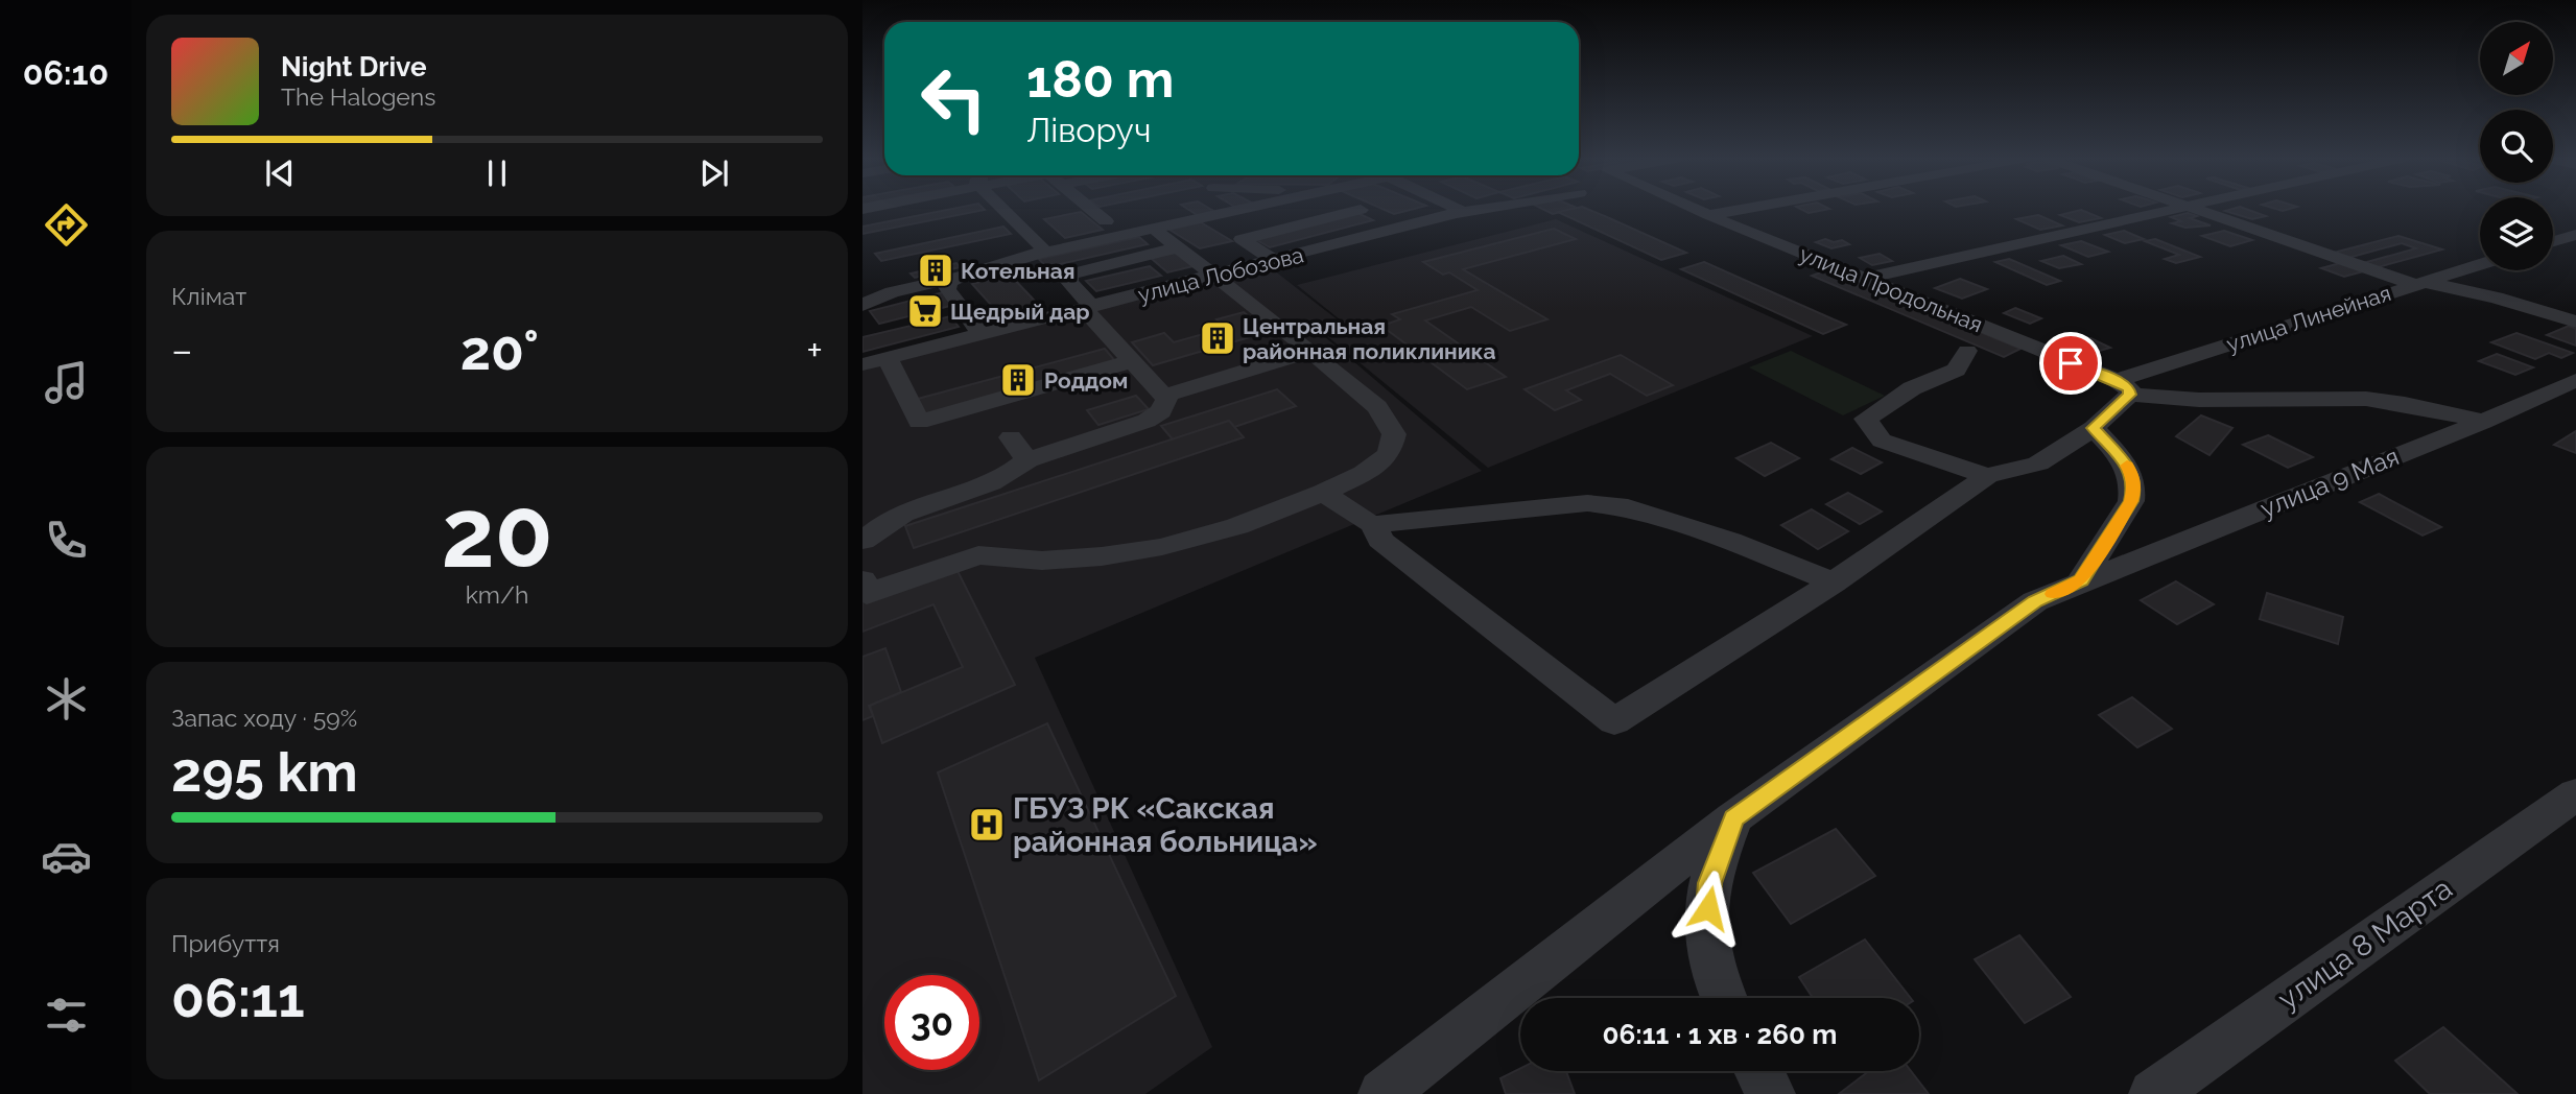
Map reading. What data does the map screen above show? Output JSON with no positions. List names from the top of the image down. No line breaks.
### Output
{"streets":{"street":["улица Лобозова","улица Продольная","улица Линейная","улица 9 Мая","улица 8 Марта"]},"crossings":[["улица Продольная","улица Линейная"],["улица Продольная","улица 9 Мая"]],"places":{"building":["Котельная","Центральная районная поликлиника","Роддом"],"supermarket":["Щедрый дар"],"hospital":["ГБУЗ РК «Сакская районная больница»"]},"north":"top right","page":{"tabs":"06:10","turn":["180 m","Ліворуч"],"song":["Night Drive","The Halogens"],"tile":["Клімат",["20","km/h"],["Запас ходу · 59%","295 km"],["Прибуття","06:11"]],"heat":["−","20°","+"],"limit":"30","trip":"06:11 · 1 хв · 260 m"}}
